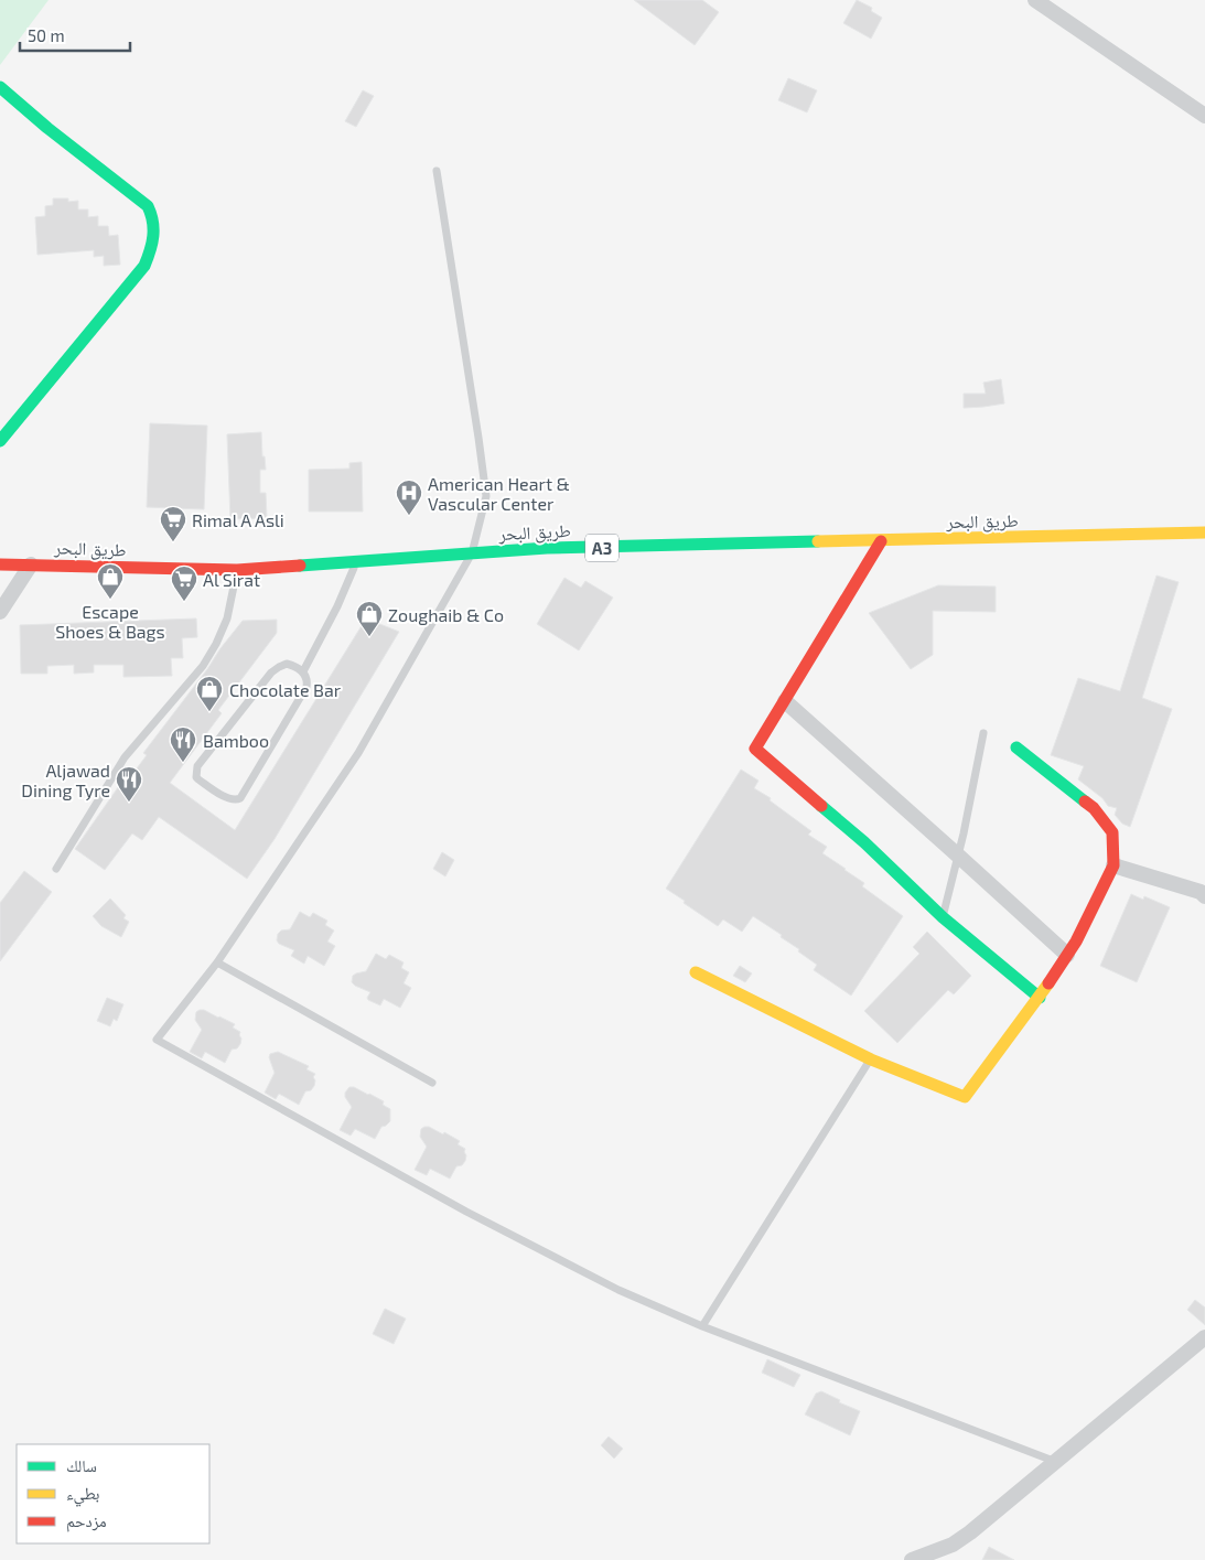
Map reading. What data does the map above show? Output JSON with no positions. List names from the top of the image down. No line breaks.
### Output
{"streets":{"main road":["طريق البحر","A3"]},"places":{"hospital":["American Heart & Vascular Center"],"supermarket":["Rimal A Asli","Al Sirat"],"shop":["Escape Shoes & Bags","Zoughaib & Co","Chocolate Bar"],"restaurant":["Bamboo","Aljawad Dining Tyre"]},"legend":["سالك","بطيء","مزدحم"],"scale_bar":"50 m"}
